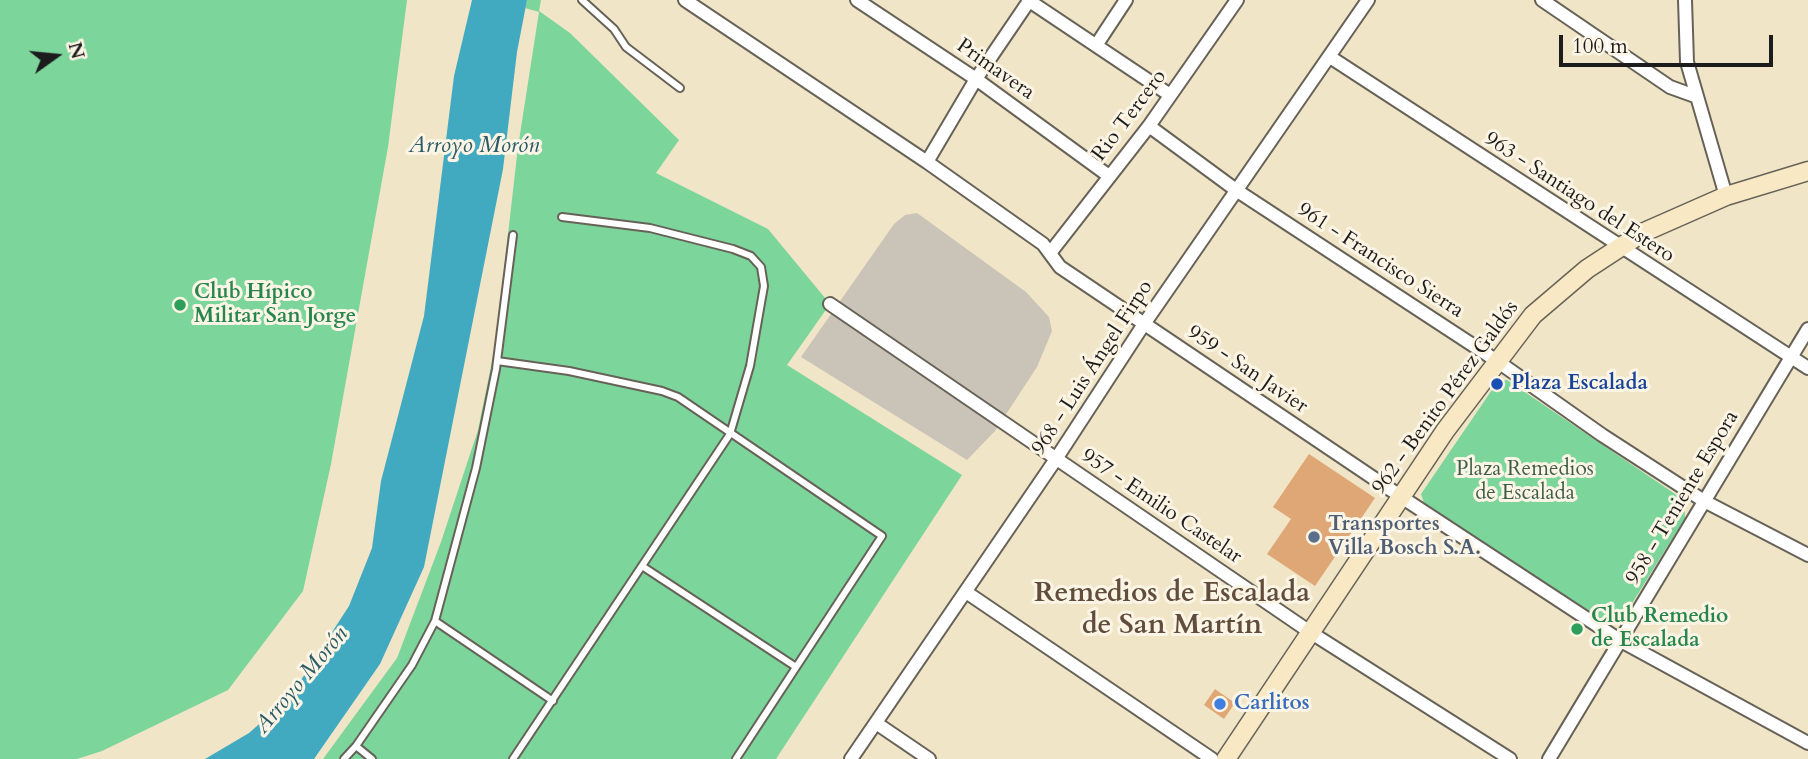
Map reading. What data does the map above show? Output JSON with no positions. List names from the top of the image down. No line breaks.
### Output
{"streets":{"main road":["962 - Benito Pérez Galdós"],"street":["Primavera","Rio Tercero","963 - Santiago del Estero","961 - Francisco Sierra","968 - Luis Ángel Firpo","959 - San Javier","958 - Teniente Espora","957 - Emilio Castelar"]},"crossings":[["Primavera","Rio Tercero"],["Rio Tercero","961 - Francisco Sierra"],["Rio Tercero","959 - San Javier"],["963 - Santiago del Estero","968 - Luis Ángel Firpo"],["963 - Santiago del Estero","962 - Benito Pérez Galdós"],["963 - Santiago del Estero","958 - Teniente Espora"],["961 - Francisco Sierra","968 - Luis Ángel Firpo"],["961 - Francisco Sierra","962 - Benito Pérez Galdós"],["961 - Francisco Sierra","958 - Teniente Espora"],["968 - Luis Ángel Firpo","959 - San Javier"],["968 - Luis Ángel Firpo","957 - Emilio Castelar"],["959 - San Javier","962 - Benito Pérez Galdós"],["959 - San Javier","958 - Teniente Espora"],["962 - Benito Pérez Galdós","957 - Emilio Castelar"]],"districts":["Remedios de Escalada de San Martín"],"water":["Arroyo Morón"],"parks":["Plaza Remedios de Escalada"],"places":["Club Hípico Militar San Jorge","Plaza Escalada","Transportes Villa Bosch S.A.","Club Remedio de Escalada","Carlitos"],"scale_bar":"100 m","north":"right"}
